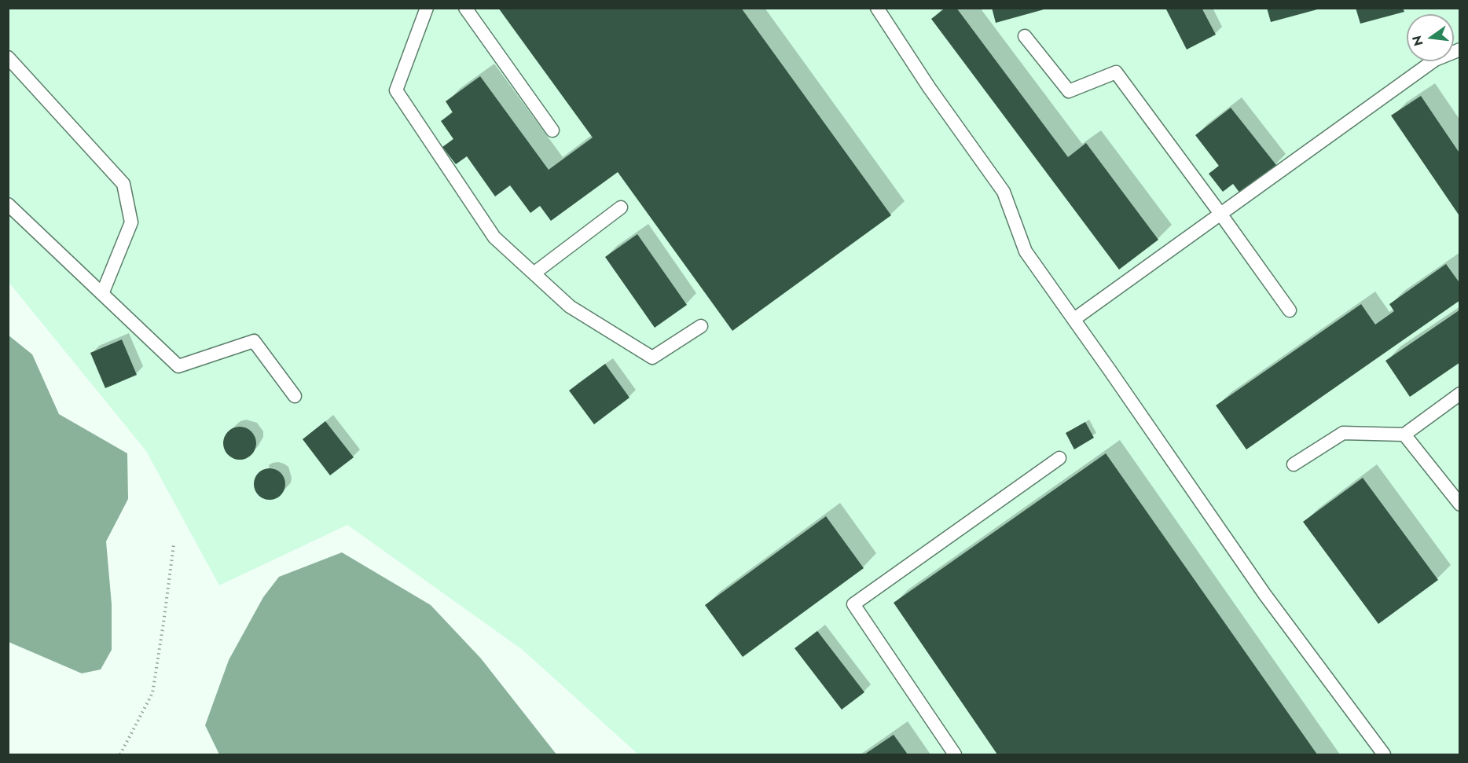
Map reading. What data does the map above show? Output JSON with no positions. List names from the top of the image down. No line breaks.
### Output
{"north":"left"}
